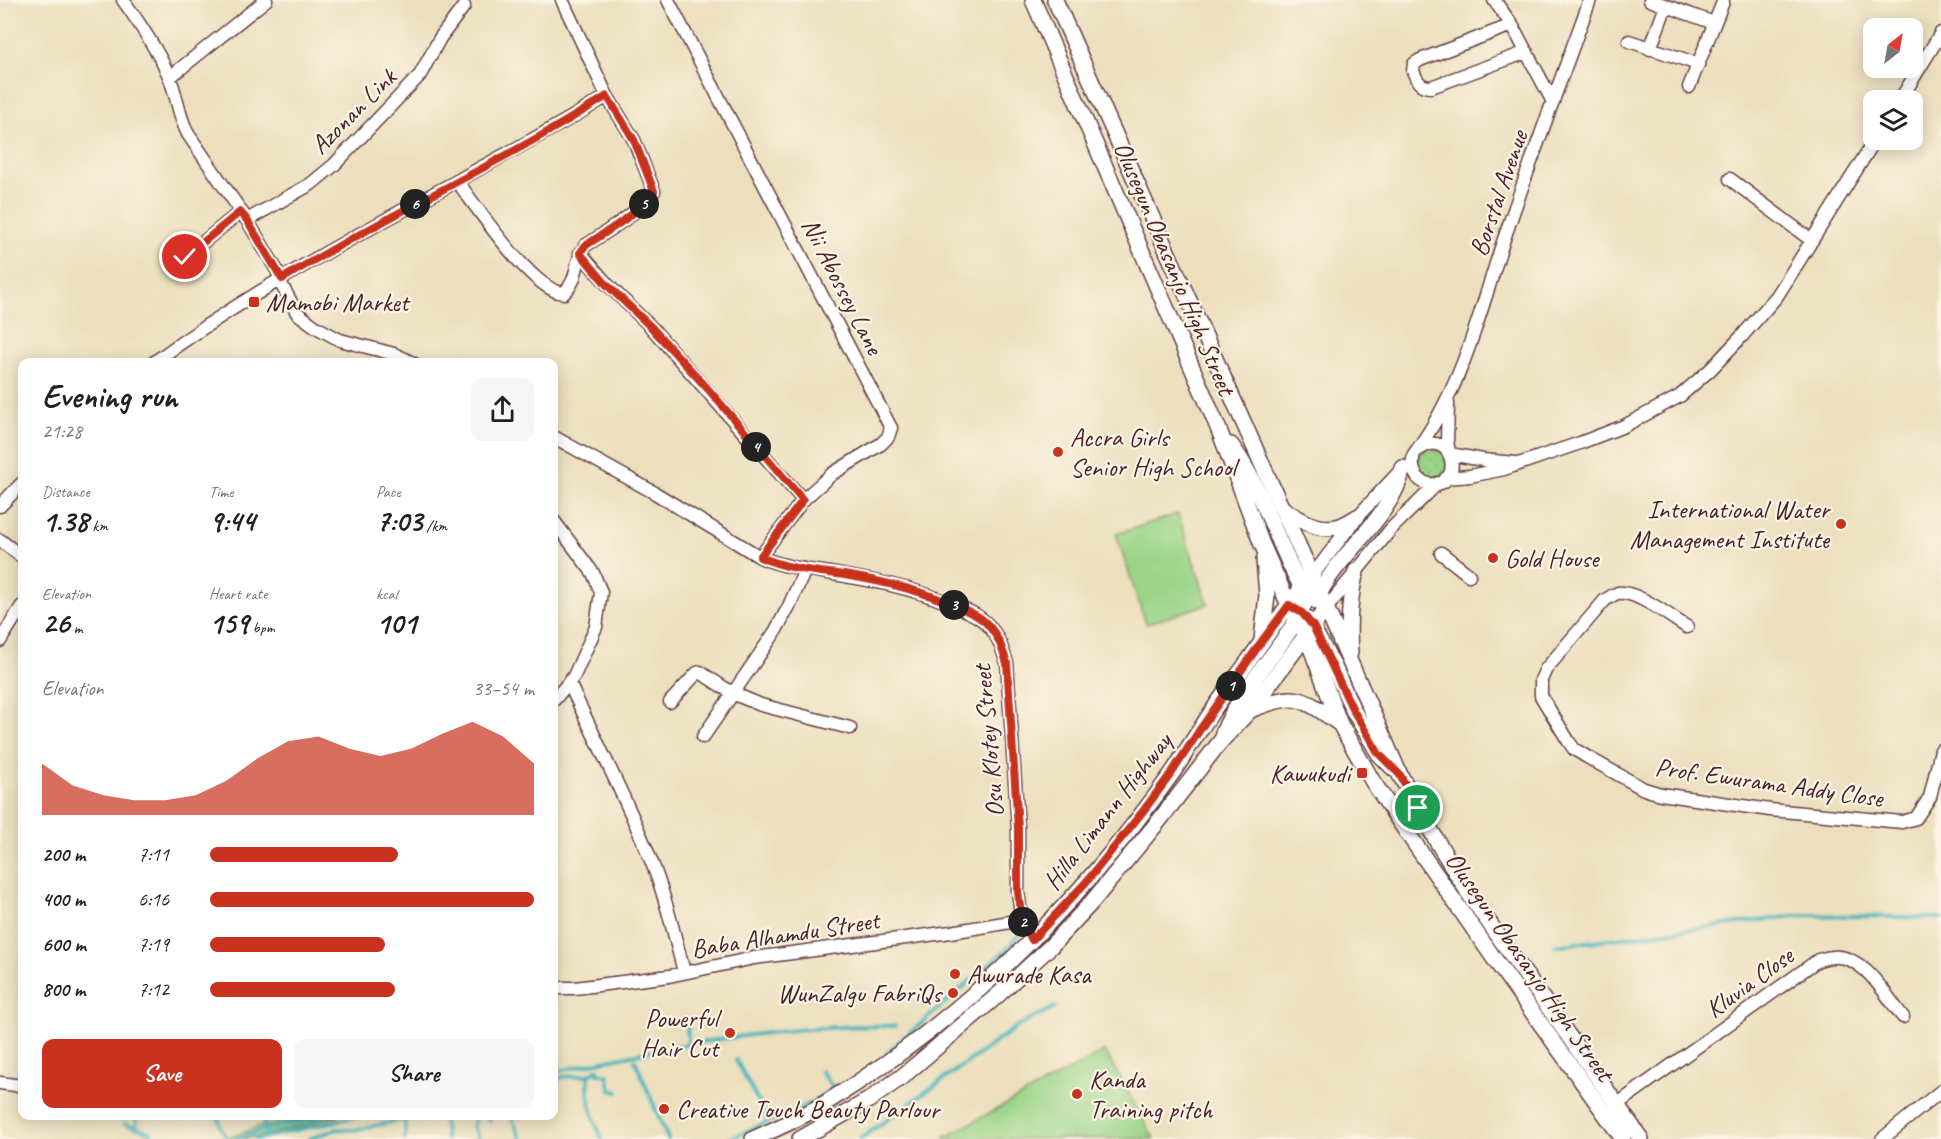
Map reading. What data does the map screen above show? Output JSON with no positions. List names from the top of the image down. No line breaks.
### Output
{"streets":{"main road":["Olusegun Obasanjo High Street","Hilla Limann Highway"],"street":["Azonan Link","Borstal Avenue","Nii Abossey Lane","Osu Klotey Street","Prof. Ewurama Addy Close","Baba Alhamdu Street","Kluvia Close"]},"crossings":[["Borstal Avenue","Olusegun Obasanjo High Street"],["Borstal Avenue","Hilla Limann Highway"],["Olusegun Obasanjo High Street","Hilla Limann Highway"],["Olusegun Obasanjo High Street","Kluvia Close"],["Nii Abossey Lane","Osu Klotey Street"],["Osu Klotey Street","Hilla Limann Highway"],["Osu Klotey Street","Baba Alhamdu Street"]],"places":{"transit":["Mamobi Market","Kawukudi"],"other":["Accra Girls Senior High School","International Water Management Institute","Gold House","Awurade Kasa","WunZalgu FabriQs","Powerful Hair Cut","Kanda Training pitch","Creative Touch Beauty Parlour"]},"north":"top right","page":{"pins":["5","6","4","3","1","2"],"heading":["Evening run","21:28"],"stats":[["Distance","1.38 km"],["Time","9:44"],["Pace","7:03 /km"],["Elevation","26 m"],["Heart rate","159 bpm"],["kcal","101"]],"chart":["Elevation","33–54 m"],"list":[{"name":"200 m","note":"7:11"},{"name":"400 m","note":"6:16"},{"name":"600 m","note":"7:19"},{"name":"800 m","note":"7:12"}],"buttons":["Save","Share"]}}
